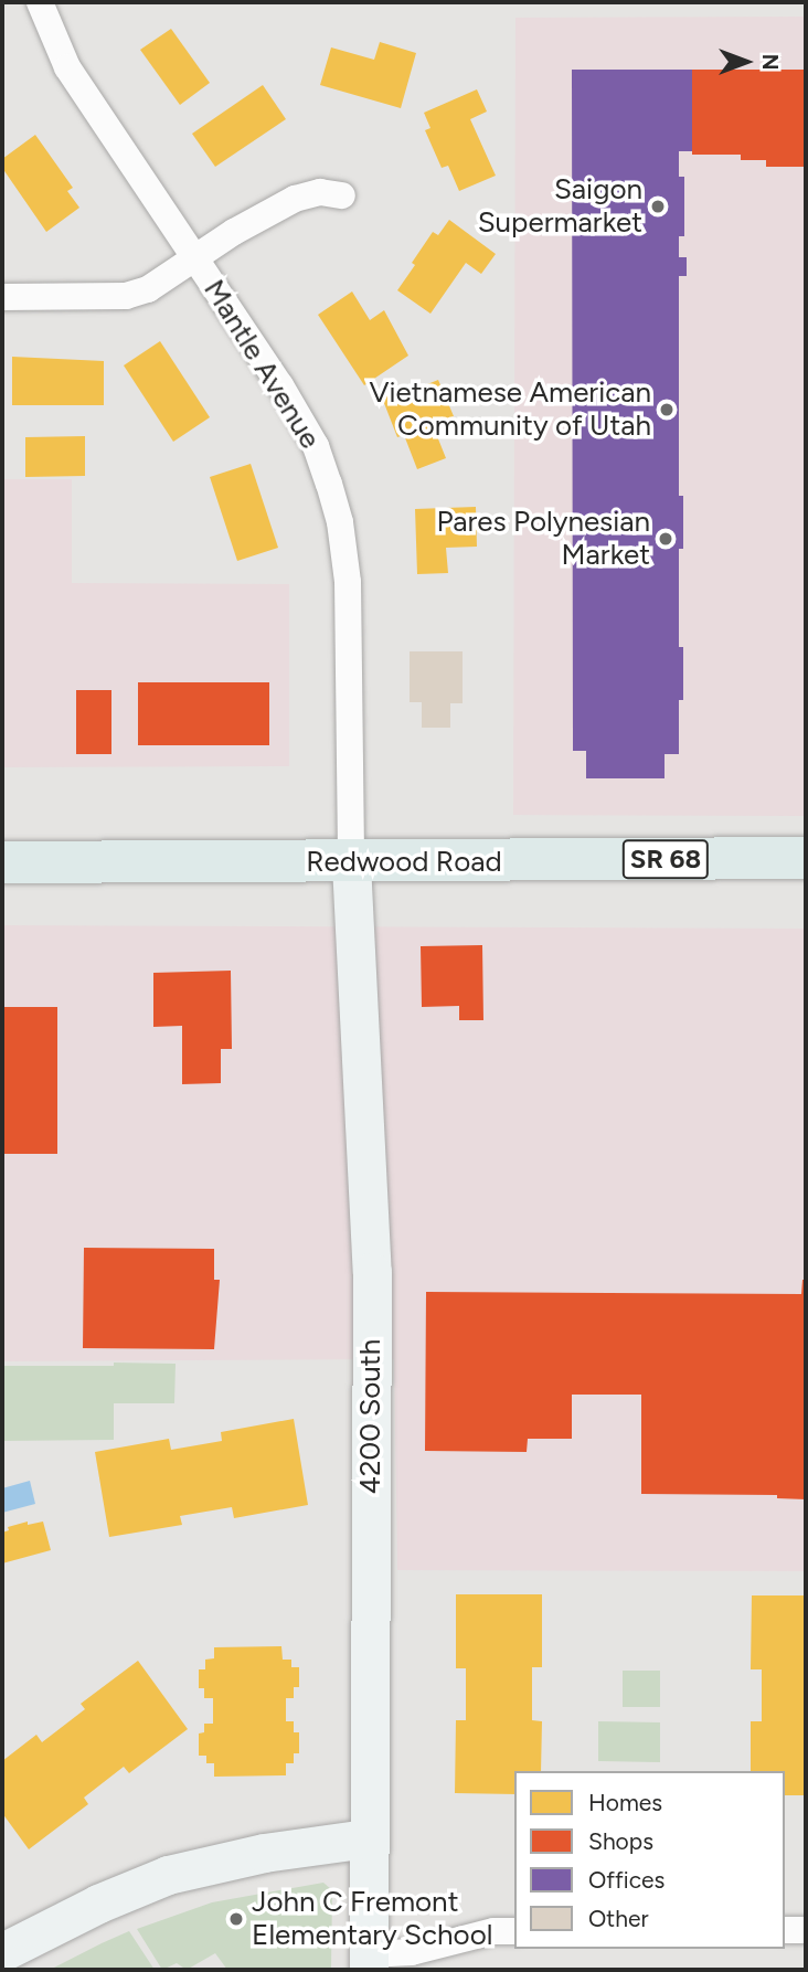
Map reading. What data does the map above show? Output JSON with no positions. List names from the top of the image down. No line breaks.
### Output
{"streets":{"main road":["SR 68","Redwood Road"],"street":["Mantle Avenue","4200 South"]},"crossings":[["Mantle Avenue","Redwood Road"],["Mantle Avenue","4200 South"],["Redwood Road","4200 South"]],"places":["Saigon Supermarket","Vietnamese American Community of Utah","Pares Polynesian Market","John C Fremont Elementary School"],"legend":["Homes","Shops","Offices","Other"],"north":"right"}
